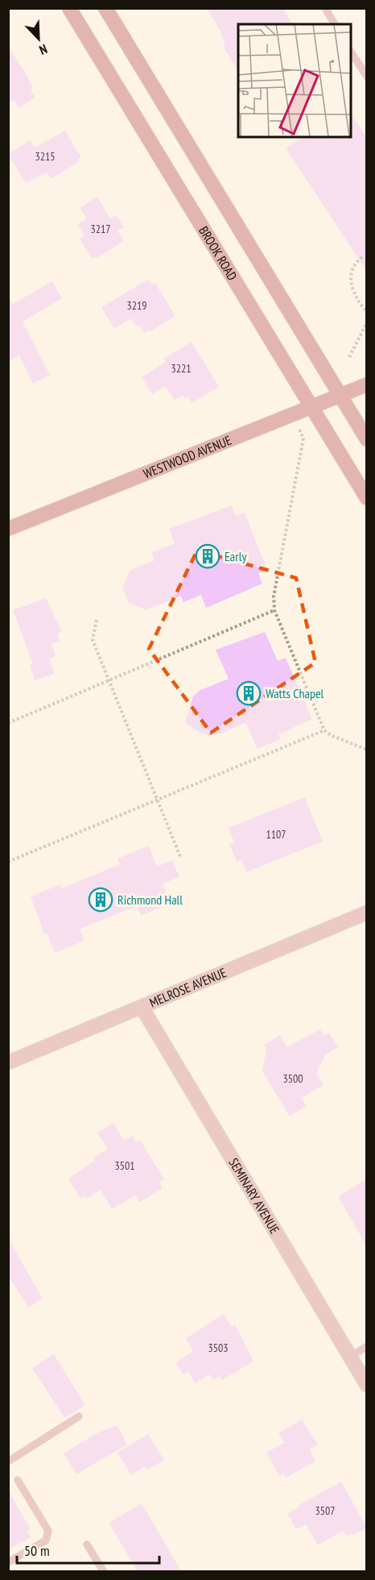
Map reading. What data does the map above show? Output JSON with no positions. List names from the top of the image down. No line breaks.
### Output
{"streets":{"main road":["BROOK ROAD","WESTWOOD AVENUE"],"street":["MELROSE AVENUE","SEMINARY AVENUE"]},"crossings":[["BROOK ROAD","WESTWOOD AVENUE"],["MELROSE AVENUE","SEMINARY AVENUE"]],"places":{"building":["Early","Watts Chapel","Richmond Hall"]},"house_numbers":["3215","3217","3219","3221","1107","3500","3501","3503","3507"],"scale_bar":"50 m","north":"bottom right"}
